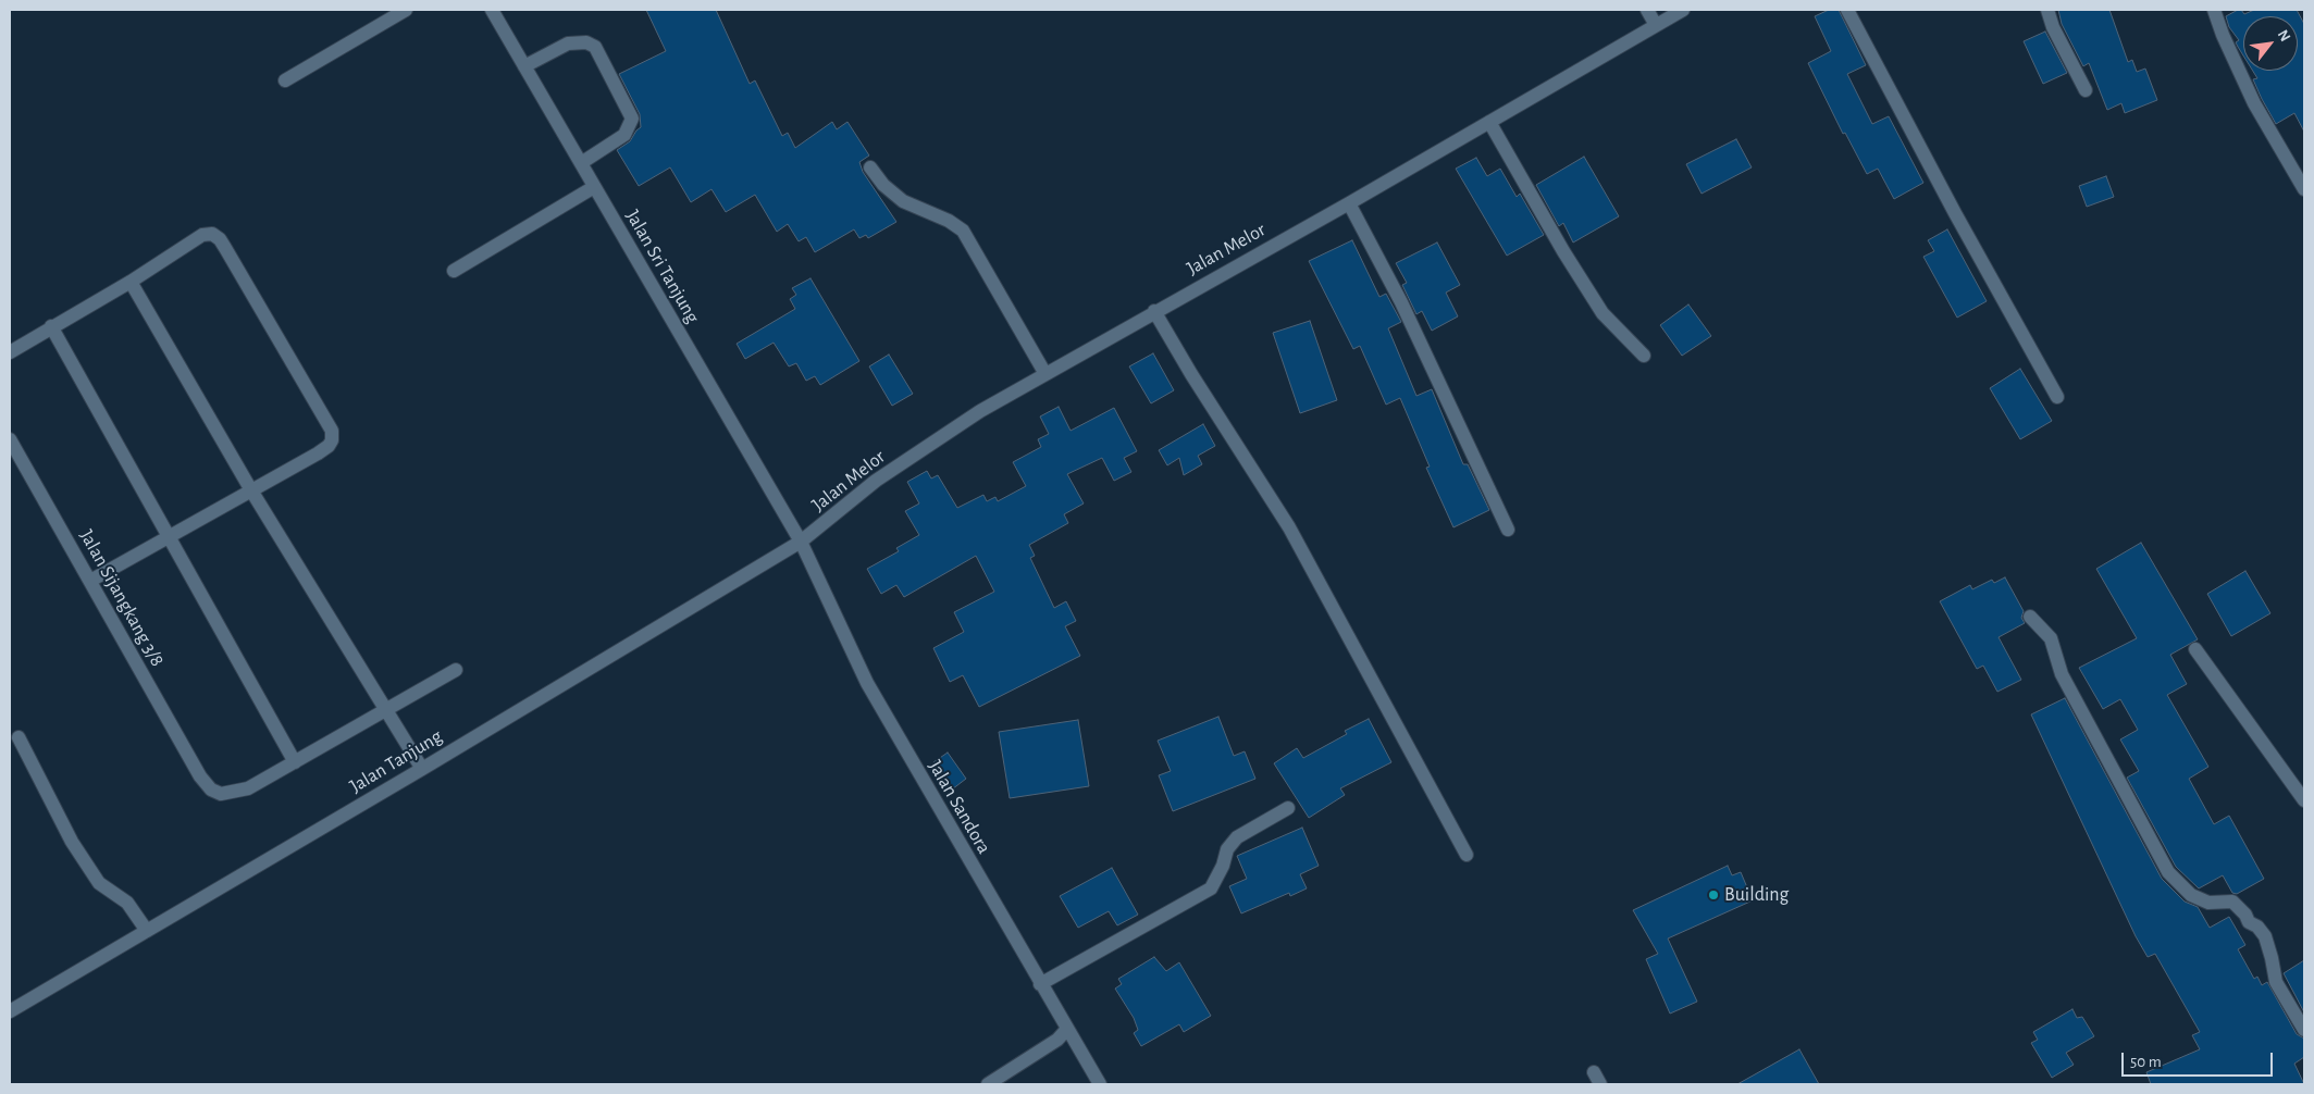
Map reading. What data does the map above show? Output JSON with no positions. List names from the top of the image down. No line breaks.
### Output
{"streets":{"street":["Jalan Melor","Jalan Sri Tanjung","Jalan Sijangkang 3/8","Jalan Tanjung","Jalan Sandora"]},"crossings":[["Jalan Melor","Jalan Sri Tanjung"],["Jalan Melor","Jalan Tanjung"],["Jalan Melor","Jalan Sandora"],["Jalan Sri Tanjung","Jalan Tanjung"],["Jalan Sri Tanjung","Jalan Sandora"],["Jalan Tanjung","Jalan Sandora"]],"places":["Building"],"scale_bar":"50 m","north":"top right"}
